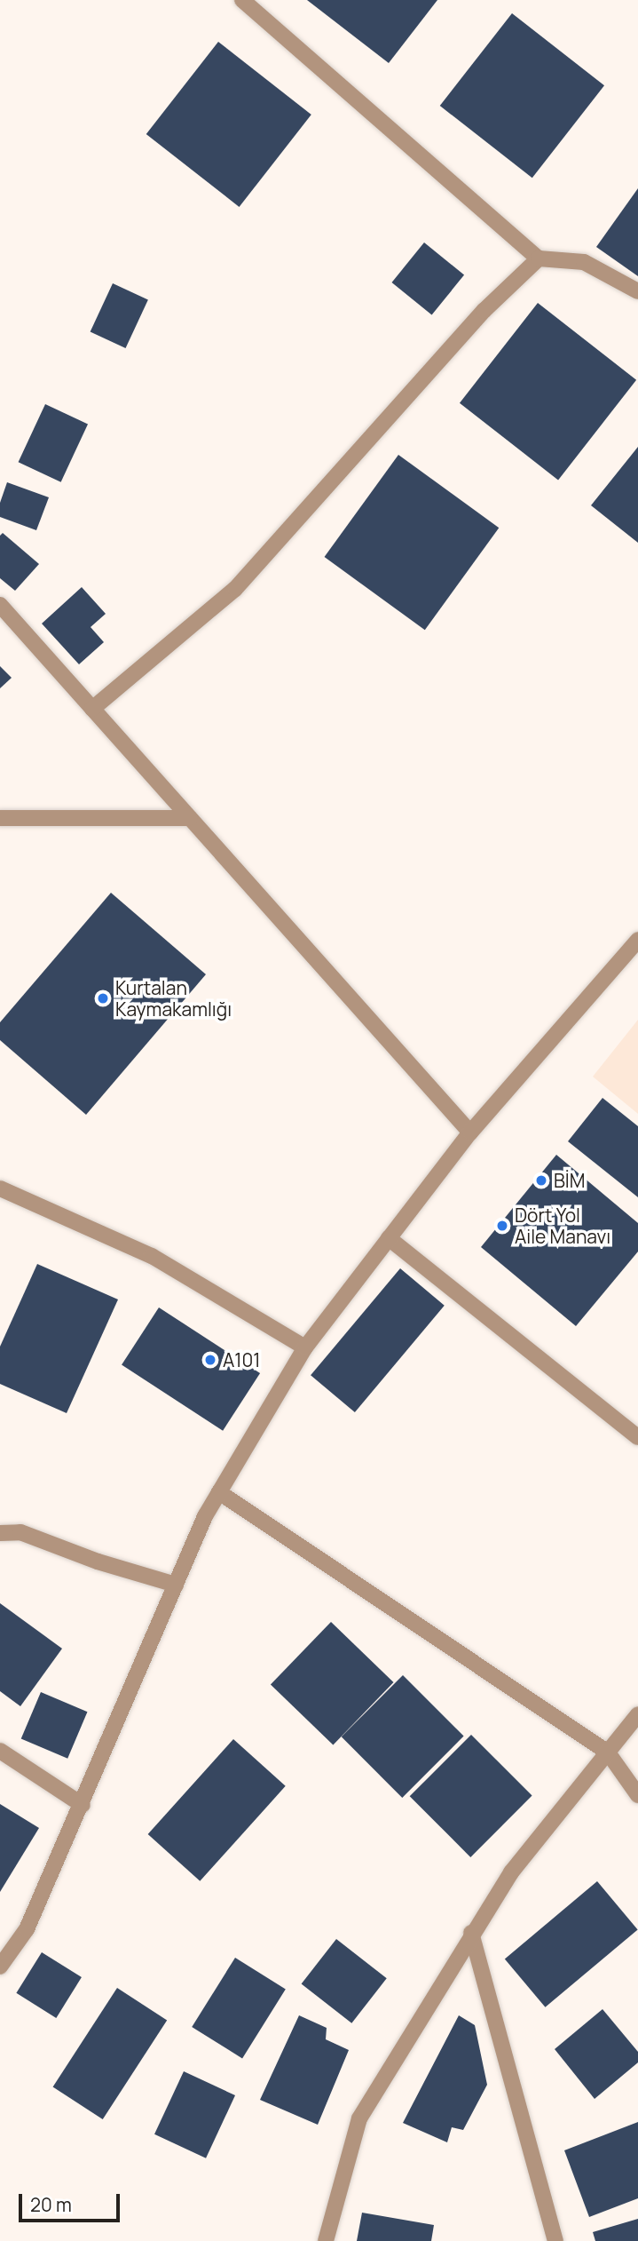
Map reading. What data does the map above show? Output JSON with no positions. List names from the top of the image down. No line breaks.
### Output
{"places":["Kurtalan Kaymakamlığı","BİM","Dört Yol Aile Manavı","A101"],"scale_bar":"20 m"}
